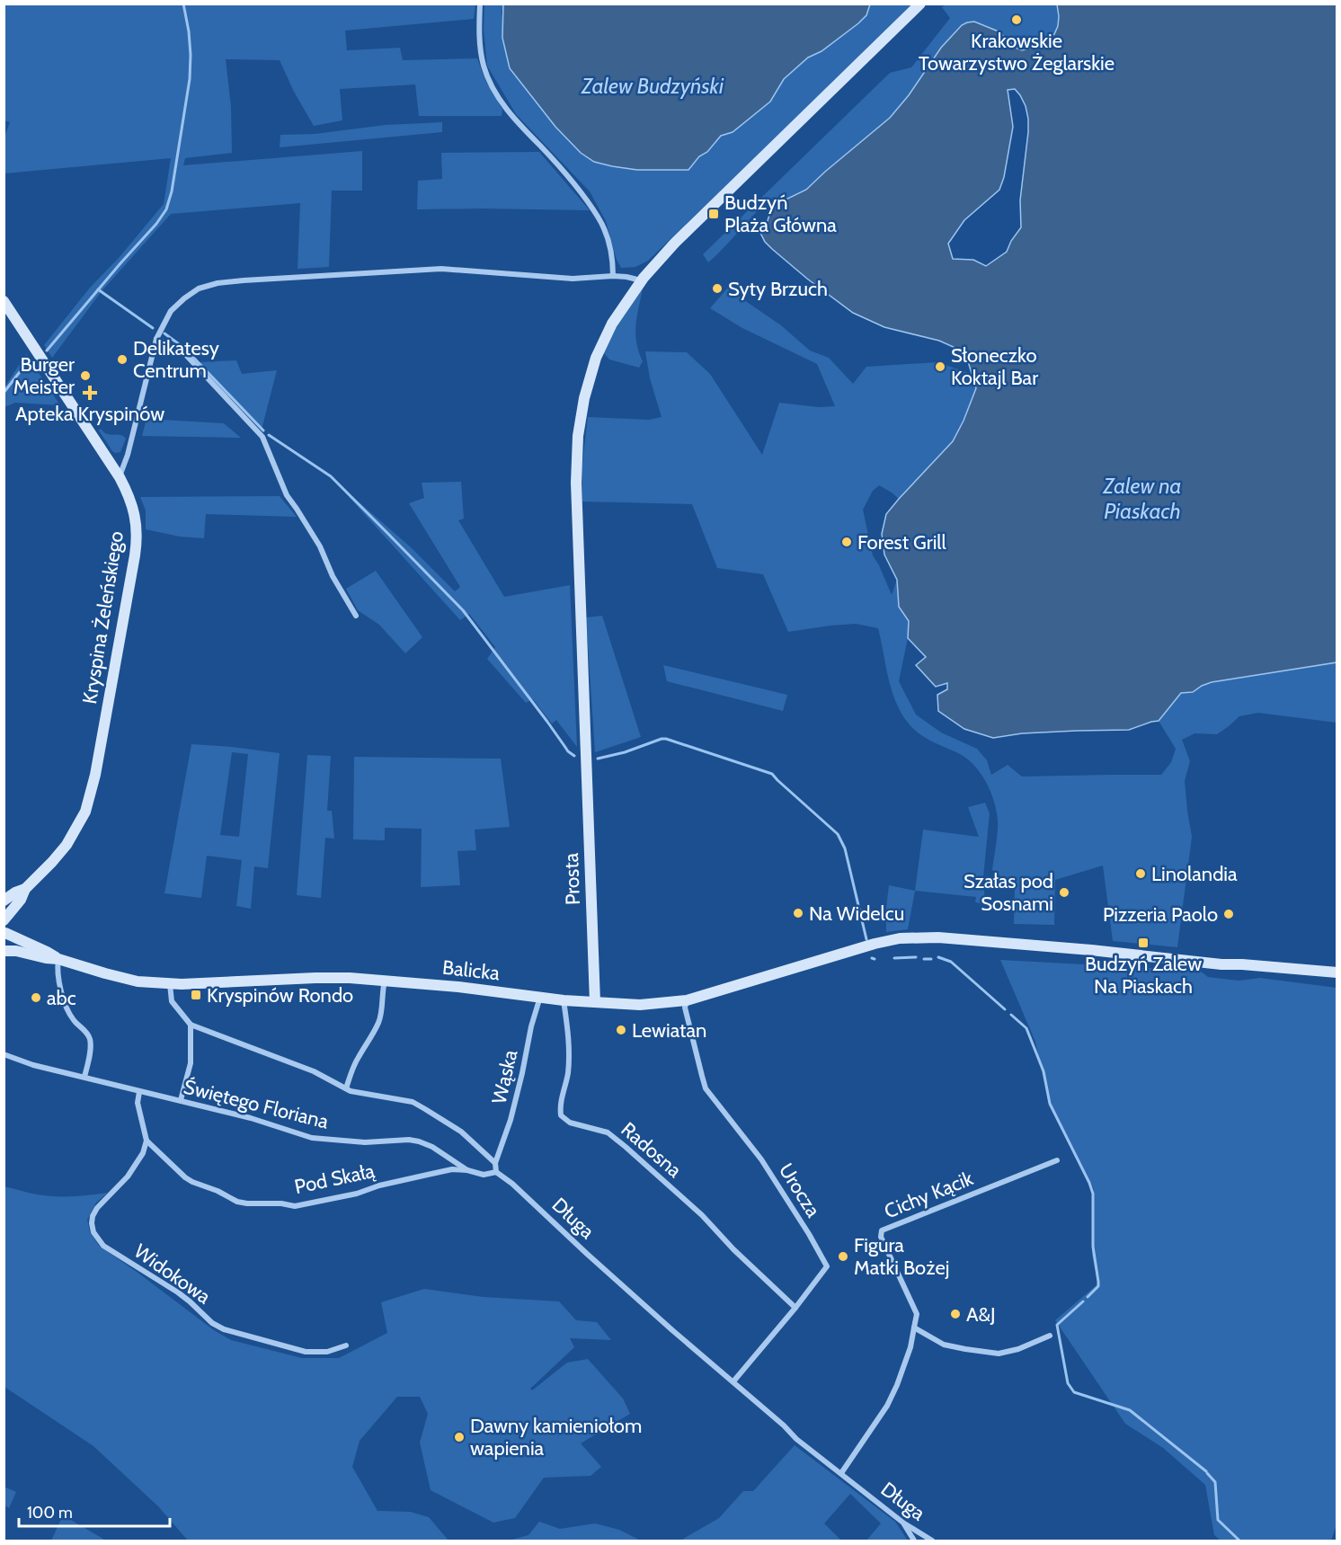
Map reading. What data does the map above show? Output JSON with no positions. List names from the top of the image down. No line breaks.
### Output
{"streets":{"main road":["Kryspina Żeleńskiego","Prosta","Balicka"],"street":["Wąska","Świętego Floriana","Radosna","Pod Skałą","Urocza","Cichy Kącik","Długa","Widokowa"]},"crossings":[["Prosta","Balicka"],["Balicka","Wąska"],["Balicka","Radosna"],["Balicka","Urocza"],["Świętego Floriana","Pod Skałą"],["Świętego Floriana","Długa"],["Radosna","Urocza"],["Pod Skałą","Widokowa"],["Urocza","Długa"],["Cichy Kącik","Długa"]],"water":["Zalew Budzyński","Zalew na Piaskach"],"places":{"other":["Krakowskie Towarzystwo Żeglarskie","Syty Brzuch","Delikatesy Centrum","Słoneczko Koktajl Bar","Burger Meister","Forest Grill","Linolandia","Szałas pod Sosnami","Na Widelcu","Pizzeria Paolo","abc","Lewiatan","Figura Matki Bożej","A&J","Dawny kamieniołom wapienia"],"transit":["Budzyń Plaża Główna","Budzyń Zalew Na Piaskach","Kryspinów Rondo"],"health":["Apteka Kryspinów"]},"scale_bar":"100 m"}
